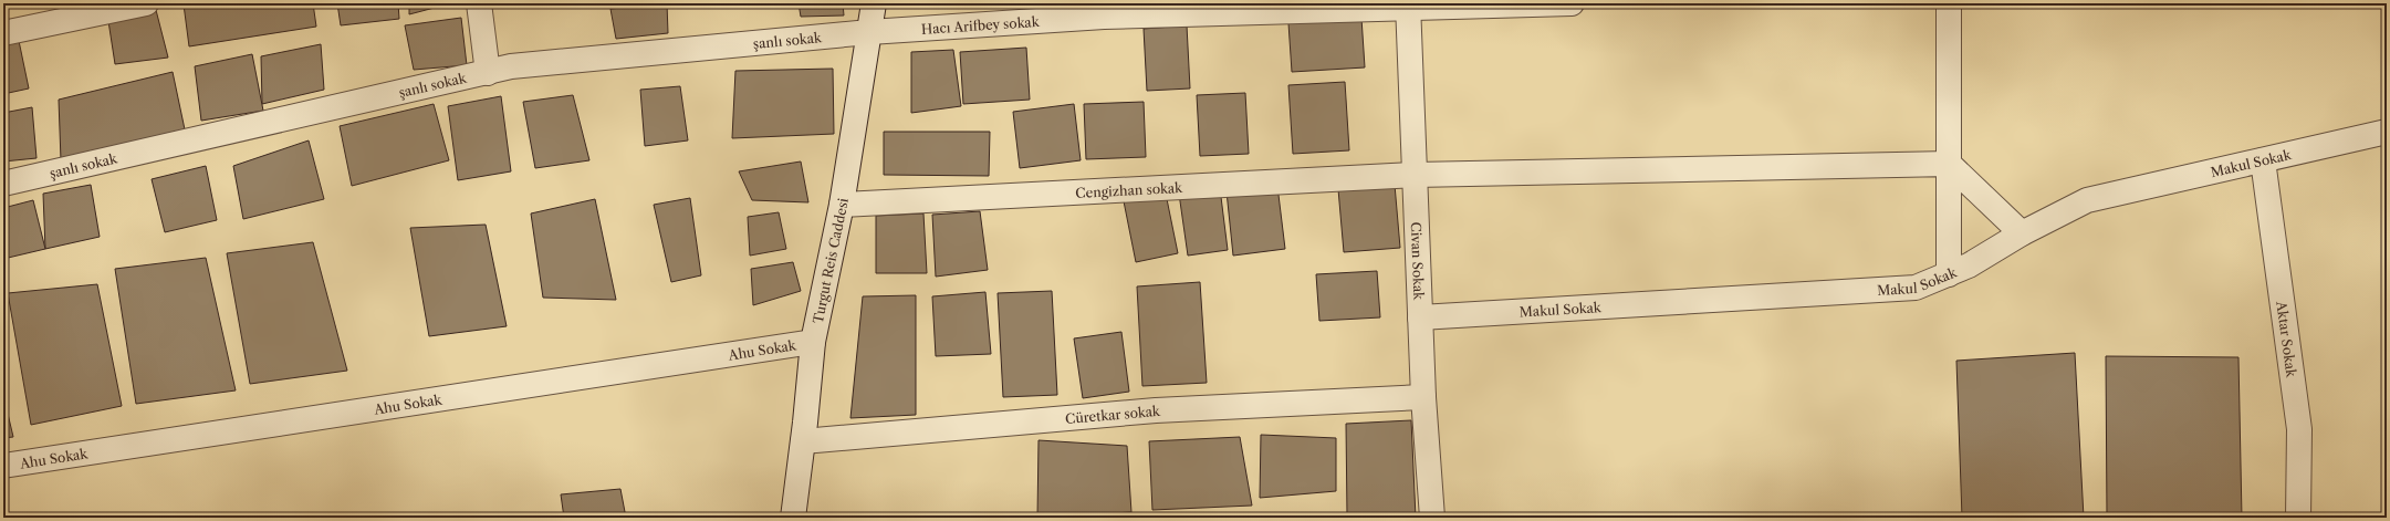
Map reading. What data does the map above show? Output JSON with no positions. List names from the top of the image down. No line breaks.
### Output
{"streets":{"street":["Hacı Arifbey sokak","şanlı sokak","Makul Sokak","Cengizhan sokak","Turgut Reis Caddesi","Civan Sokak","Aktar Sokak","Ahu Sokak","Cüretkar sokak"]},"crossings":[["Hacı Arifbey sokak","şanlı sokak"],["Hacı Arifbey sokak","Turgut Reis Caddesi"],["Hacı Arifbey sokak","Civan Sokak"],["şanlı sokak","Turgut Reis Caddesi"],["Makul Sokak","Civan Sokak"],["Makul Sokak","Aktar Sokak"],["Cengizhan sokak","Turgut Reis Caddesi"],["Cengizhan sokak","Civan Sokak"],["Turgut Reis Caddesi","Ahu Sokak"],["Turgut Reis Caddesi","Cüretkar sokak"],["Civan Sokak","Cüretkar sokak"]]}
